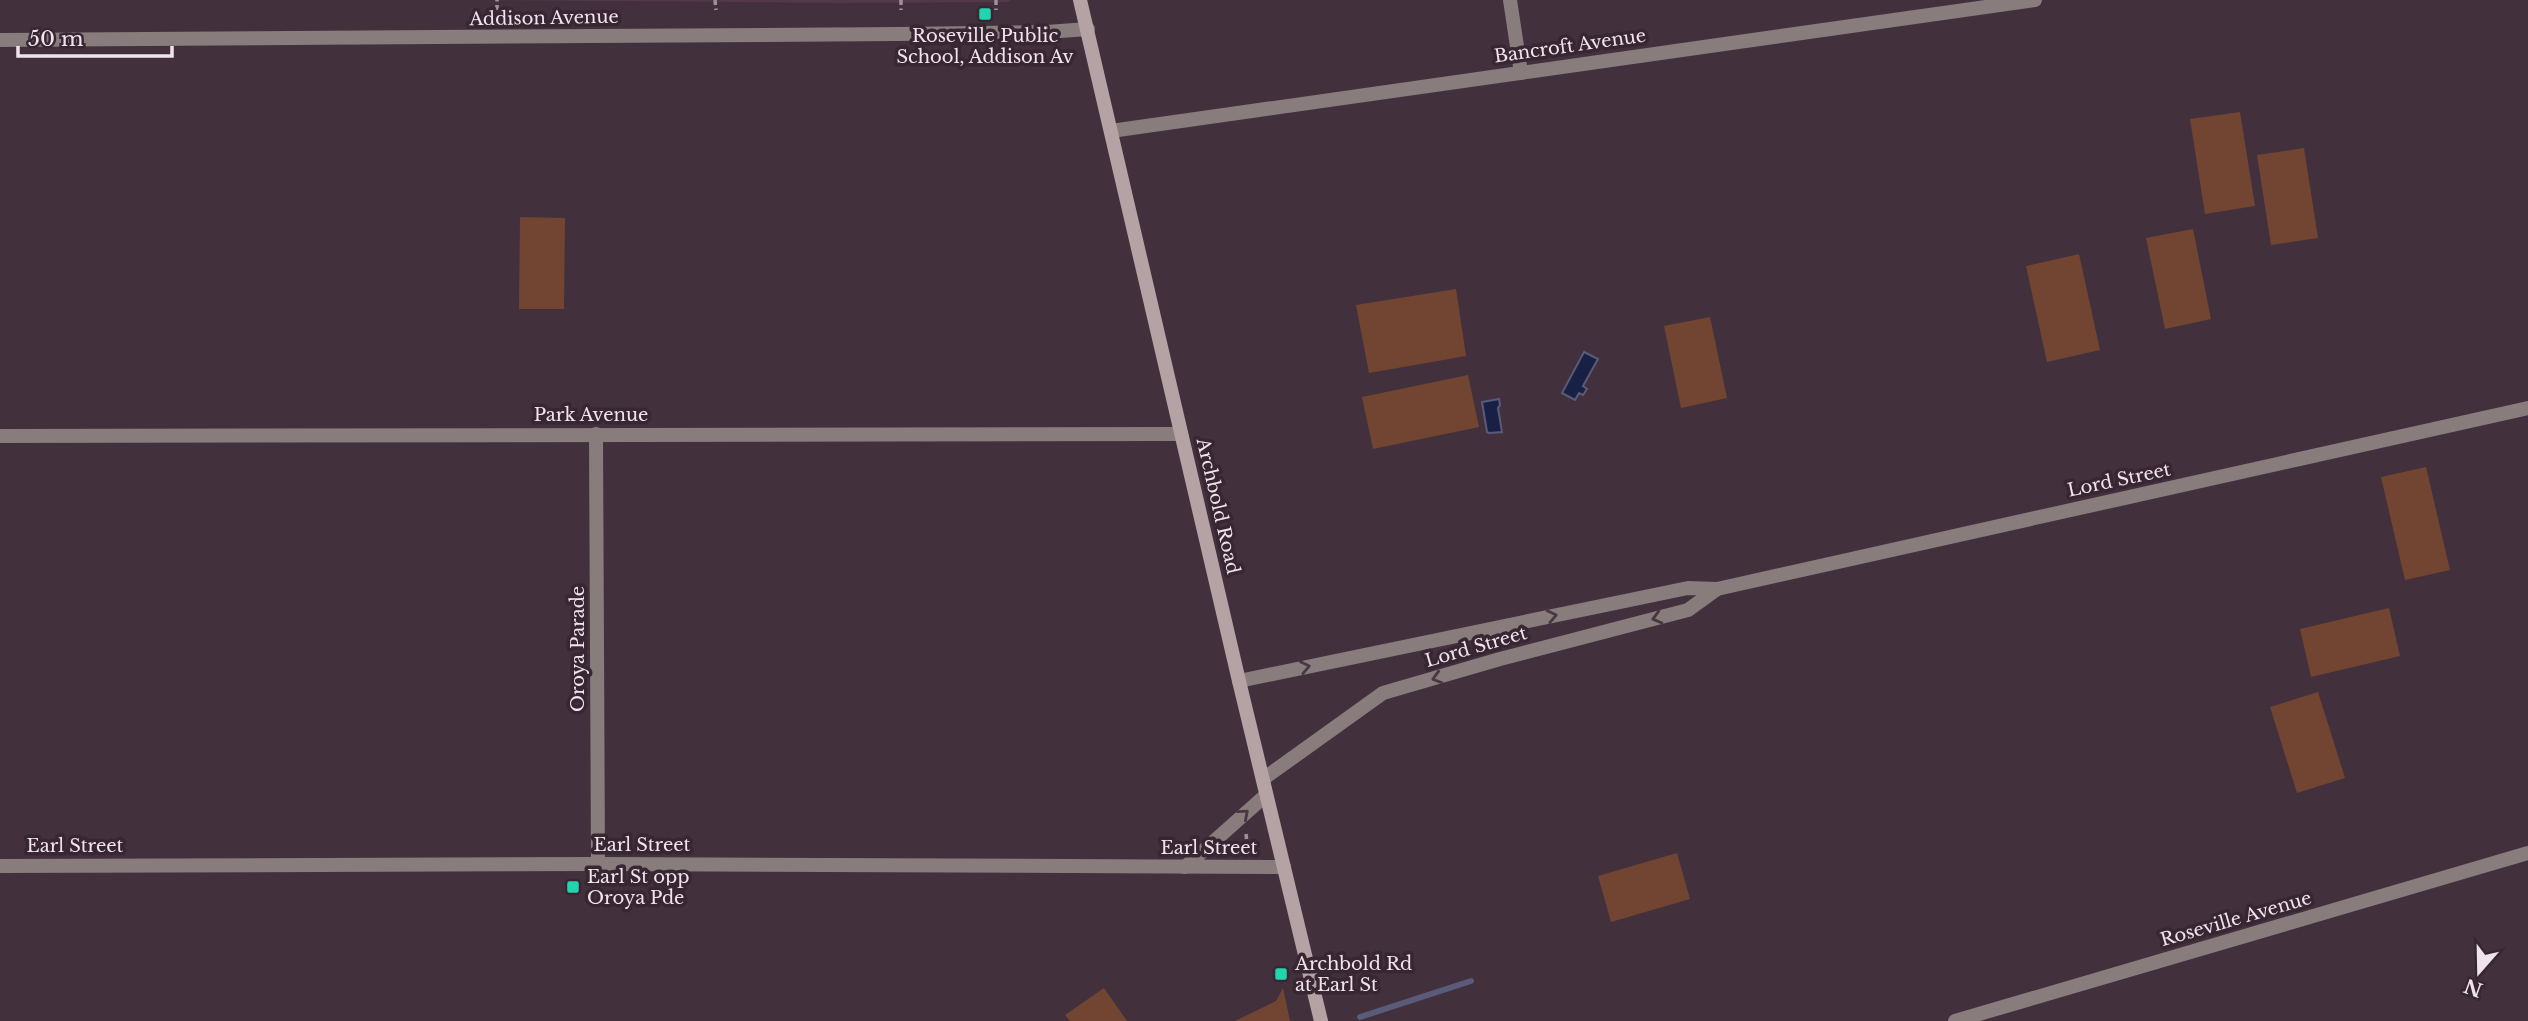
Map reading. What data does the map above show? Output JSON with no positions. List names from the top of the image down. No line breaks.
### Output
{"streets":{"main road":["Archbold Road"],"street":["Addison Avenue","Bancroft Avenue","Park Avenue","Lord Street","Oroya Parade","Earl Street","Roseville Avenue"]},"crossings":[["Addison Avenue","Archbold Road"],["Bancroft Avenue","Archbold Road"],["Park Avenue","Archbold Road"],["Park Avenue","Oroya Parade"],["Lord Street","Archbold Road"],["Archbold Road","Earl Street"],["Oroya Parade","Earl Street"]],"places":{"transit":["Roseville Public School, Addison Av","Earl St opp Oroya Pde","Archbold Rd at Earl St"]},"scale_bar":"50 m","north":"bottom"}
